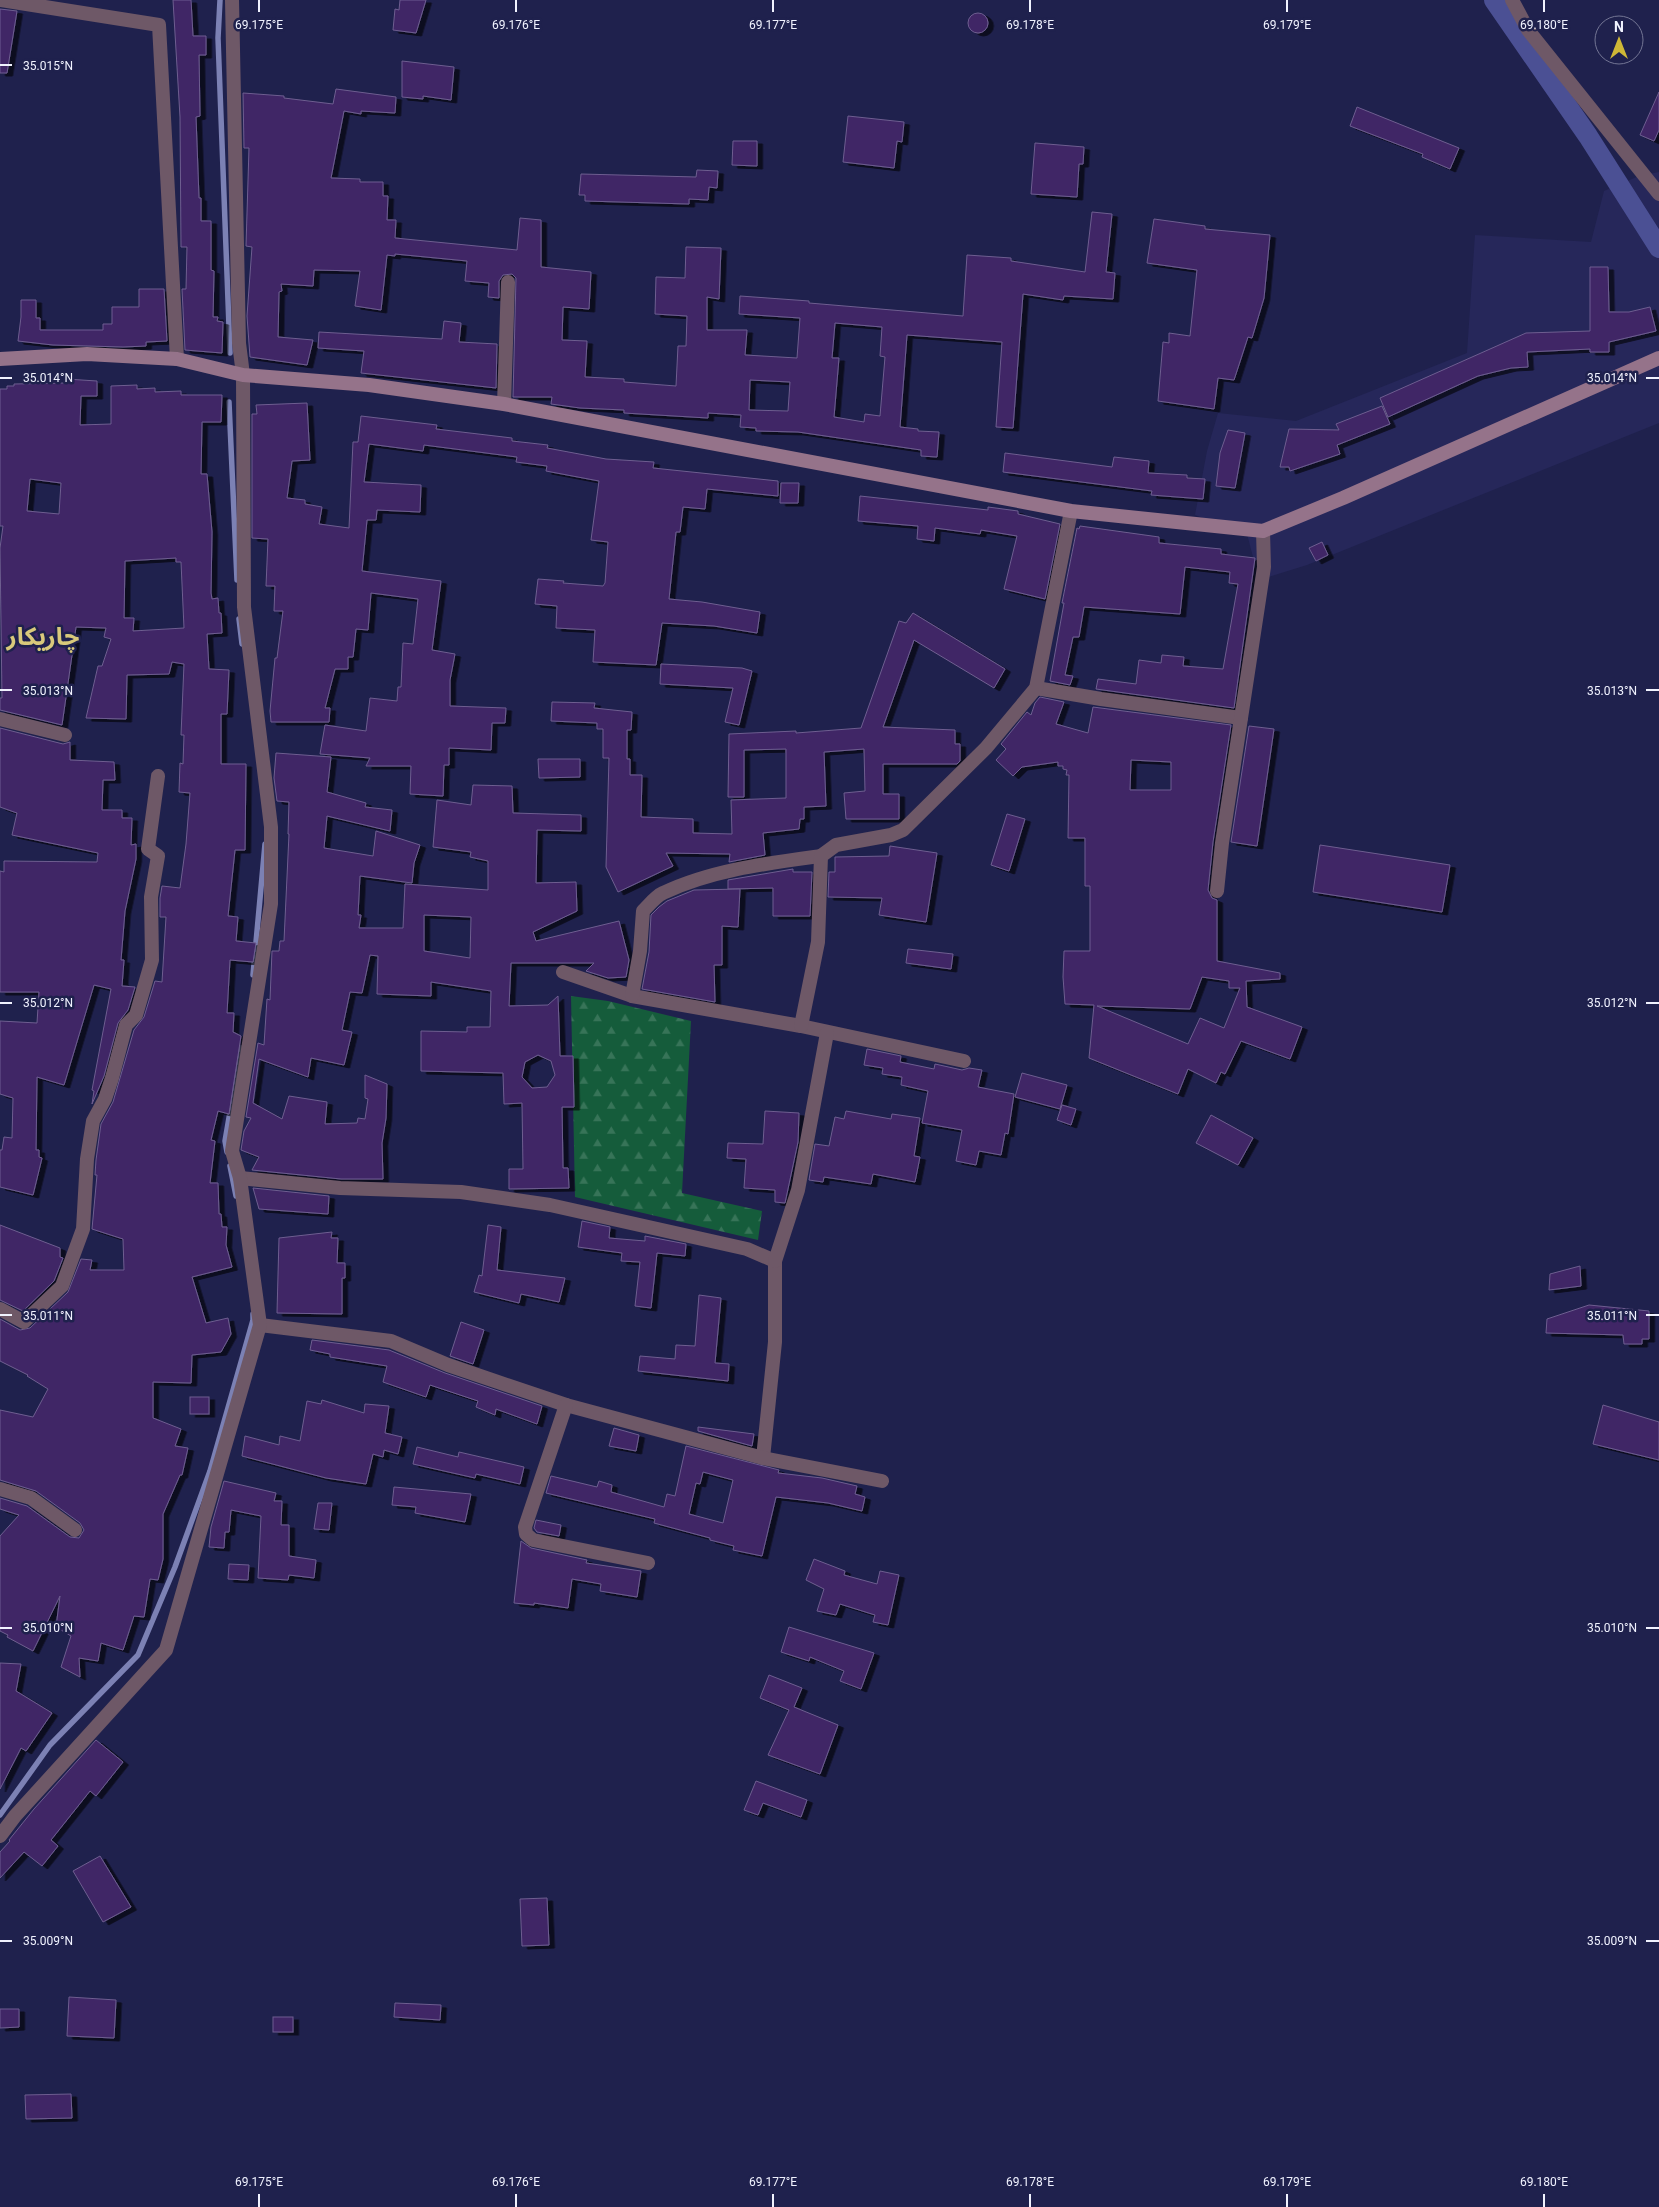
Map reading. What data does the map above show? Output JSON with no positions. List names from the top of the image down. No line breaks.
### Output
{"districts":["چاریکار"],"north":"top","coordinates":["69.175°E","69.176°E","69.177°E","69.178°E","69.179°E","69.180°E","35.015°N","35.014°N","35.013°N","35.012°N","35.011°N","35.010°N","35.009°N"]}
